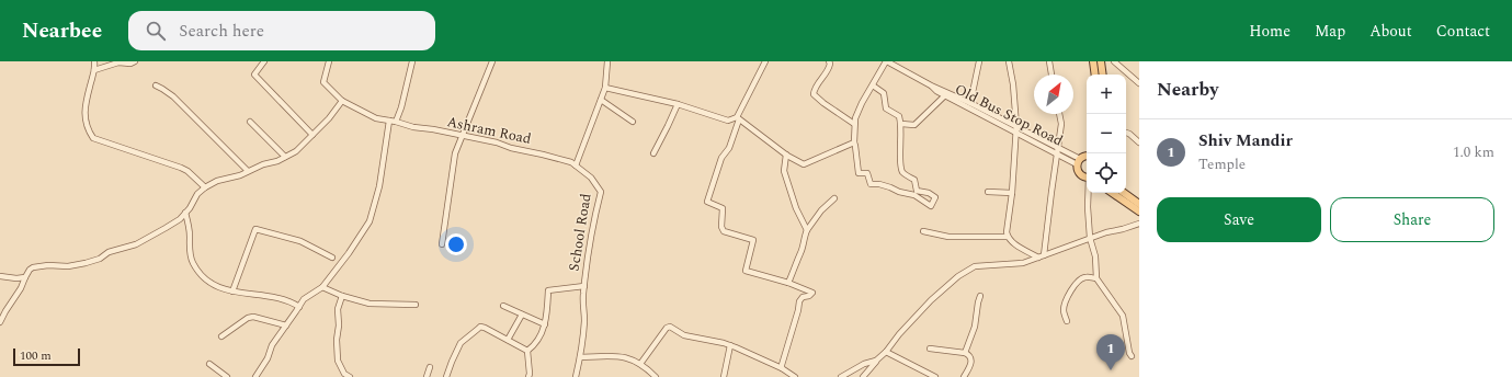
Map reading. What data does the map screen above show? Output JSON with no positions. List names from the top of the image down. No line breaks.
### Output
{"streets":{"street":["Old Bus Stop Road","Ashram Road","School Road"]},"crossings":[["Ashram Road","School Road"]],"scale_bar":"100 m","north":"top right","page":{"header":"Nearbee","search":"Search here","nav":["Home","Map","About","Contact"],"heading":"Nearby","map_buttons":["+","−"],"list":[{"mark":"1","name":"Shiv Mandir","note":"Temple","value":"1.0 km"}],"buttons":["Save","Share"],"pins":"1","scale":"100 m"}}
